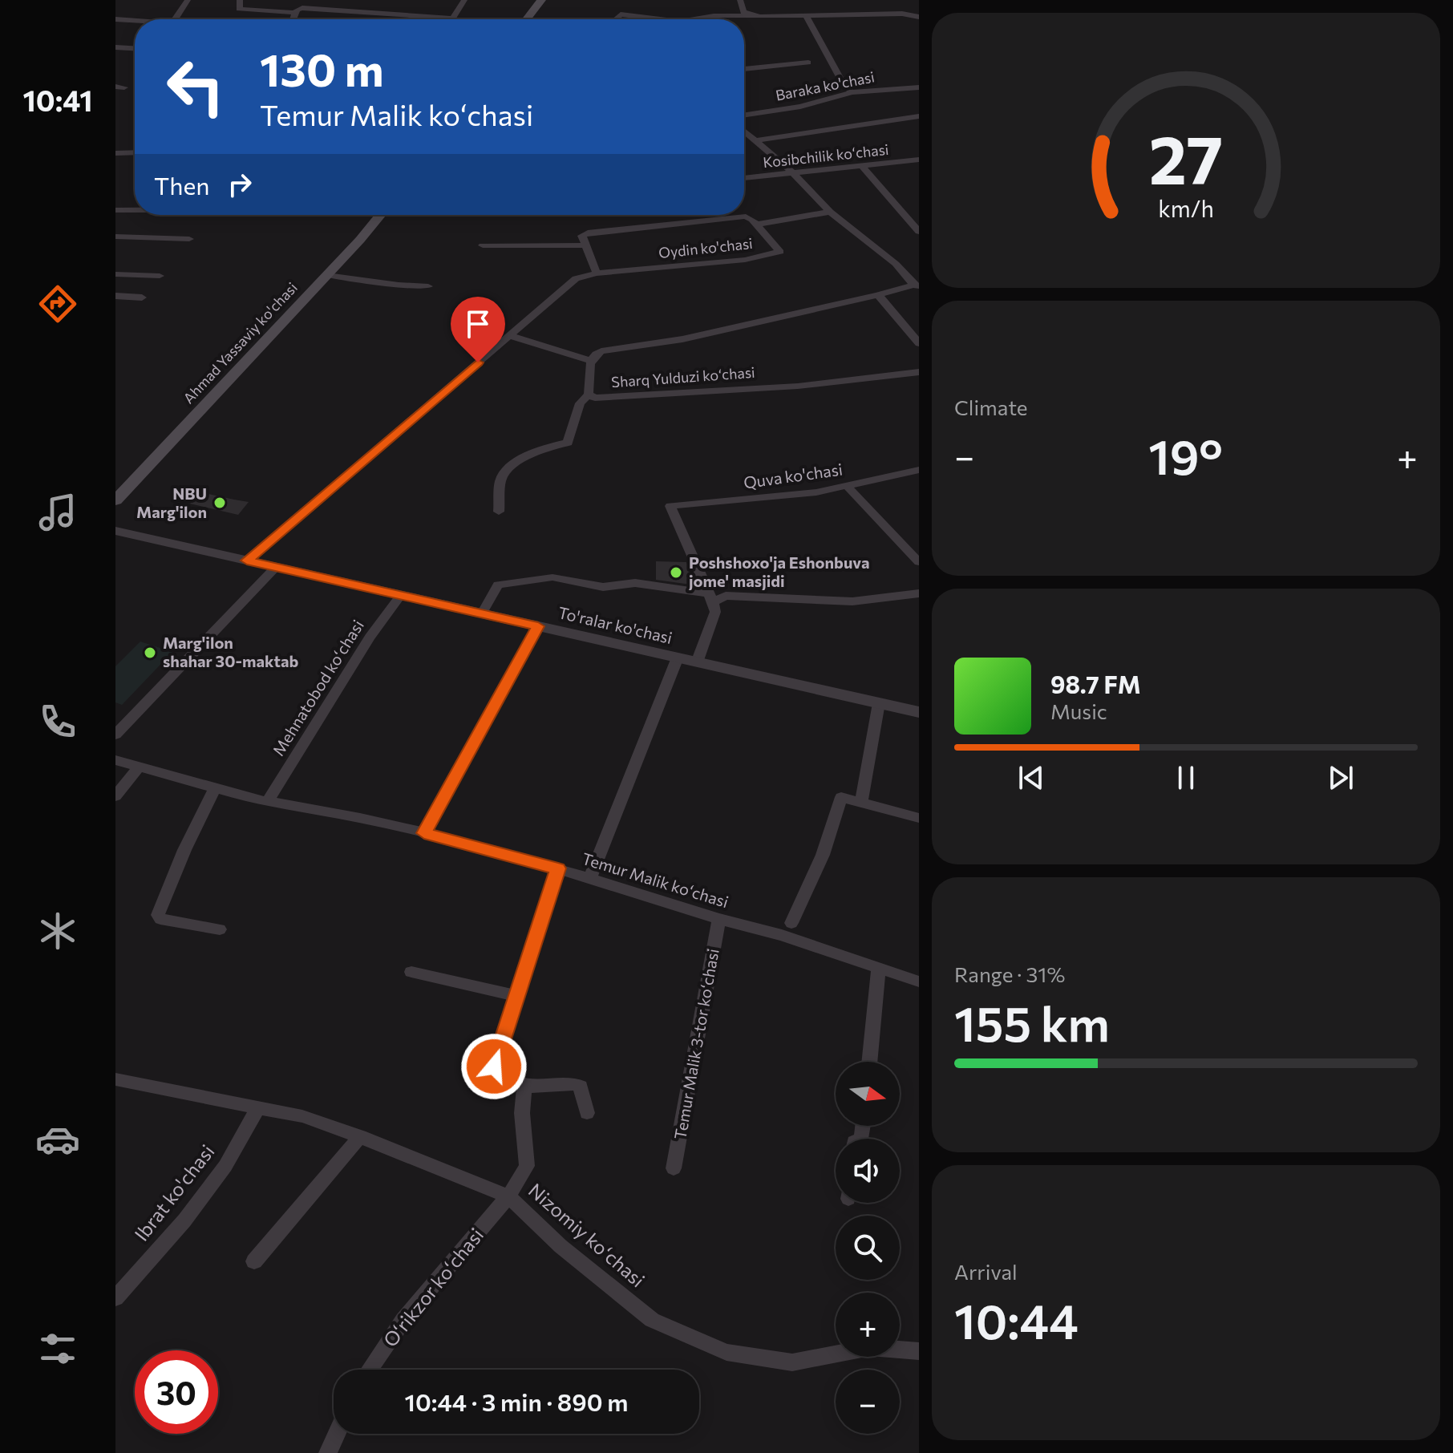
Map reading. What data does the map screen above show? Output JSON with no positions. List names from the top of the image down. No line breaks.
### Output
{"streets":{"main road":["Ahmad Yassaviy ko'chasi"],"street":["Baraka ko'chasi","Kosibchilik koʻchasi","Oydin ko'chasi","Sharq Yulduzi koʻchasi","Quva ko'chasi","To'ralar ko'chasi","Mehnatobod koʻchasi","Temur Malik koʻchasi","Temur Malik 3-tor koʻchasi","Ibrat ko'chasi","Nizomiy koʻchasi","Oʻrikzor koʻchasi"]},"crossings":[["Oydin ko'chasi","To'ralar ko'chasi"],["To'ralar ko'chasi","Mehnatobod koʻchasi"],["Mehnatobod koʻchasi","Temur Malik koʻchasi"],["Temur Malik koʻchasi","Temur Malik 3-tor koʻchasi"],["Ibrat ko'chasi","Nizomiy koʻchasi"],["Nizomiy koʻchasi","Oʻrikzor koʻchasi"]],"places":["NBU Marg'ilon","Poshshoxo'ja Eshonbuva jome' masjidi","Marg'ilon shahar 30-maktab"],"north":"right","page":{"tabs":"10:41","turn":["130 m","Temur Malik koʻchasi"],"then":"Then","tile":["Climate",["Range · 31%","155 km"],["Arrival","10:44"]],"heat":["−","19°","+"],"song":["98.7 FM","Music"],"map_buttons":["+","−"],"limit":"30","trip":"10:44 · 3 min · 890 m","gauge":["27","km/h"]}}
